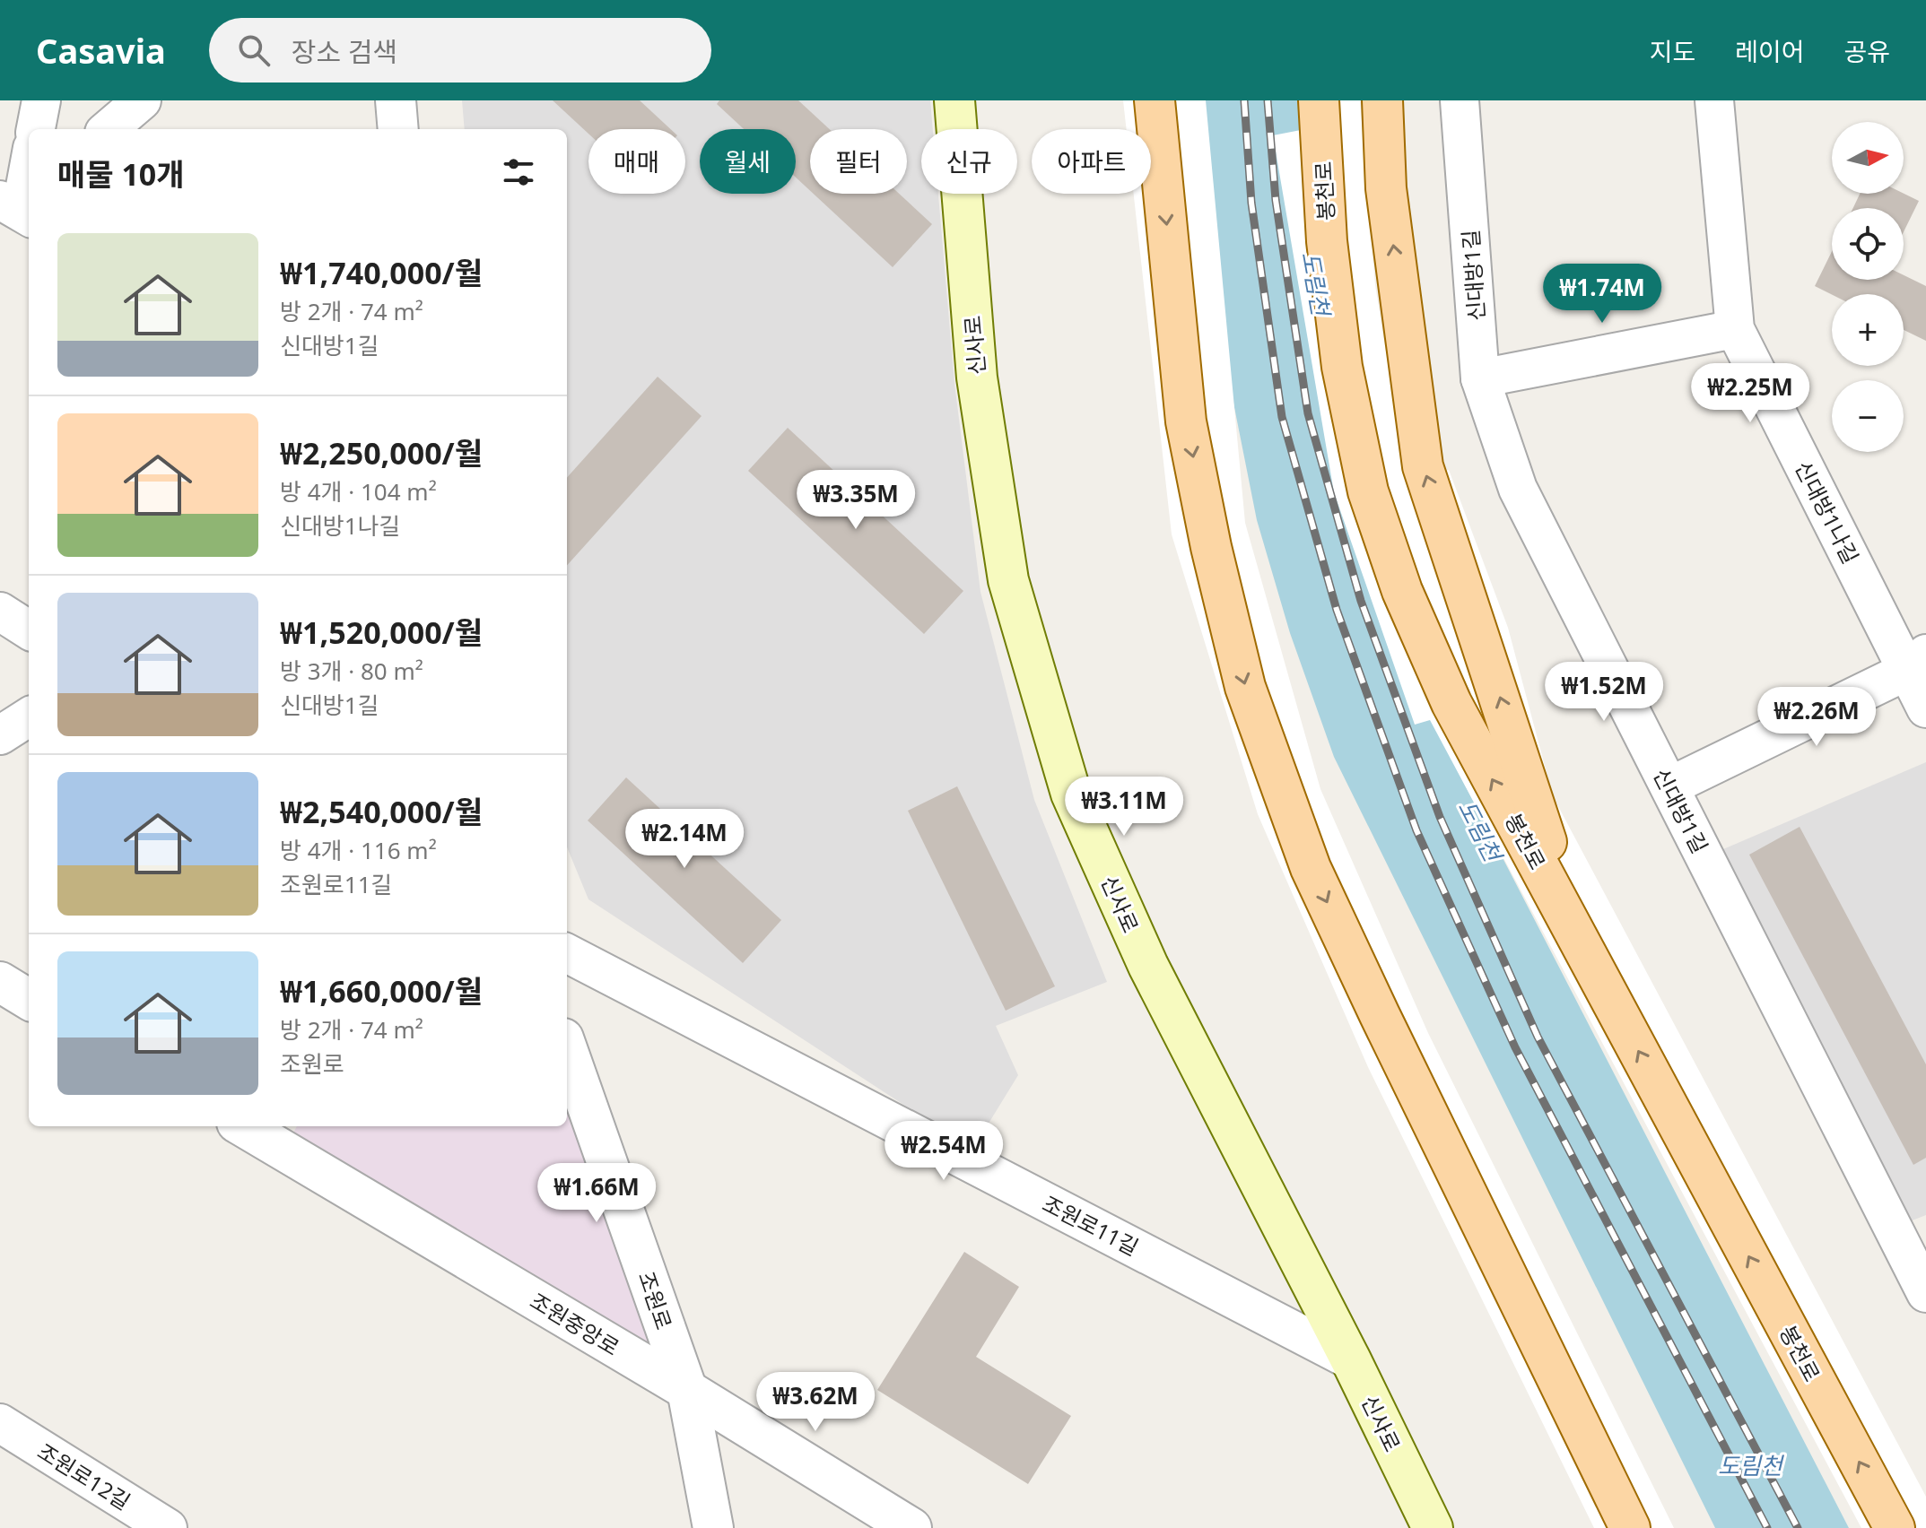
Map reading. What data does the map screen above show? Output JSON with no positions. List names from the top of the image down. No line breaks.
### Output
{"streets":{"main road":["봉천로","신사로"],"street":["신대방1길","신대방1나길","조원로11길","조원로","조원중앙로","조원로12길"]},"crossings":[["신사로","조원로11길"],["조원로","조원중앙로"]],"water":["도림천"],"north":"right","page":{"header":"Casavia","search":"장소 검색","nav":["지도","레이어","공유"],"map_buttons":["+","−"],"chip":["매매","월세","필터","신규","아파트"],"heading":"매물 10개","list":[{"name":"₩1,740,000/월","note":"방 2개 · 74 m² · 신대방1길"},{"name":"₩2,250,000/월","note":"방 4개 · 104 m² · 신대방1나길"},{"name":"₩1,520,000/월","note":"방 3개 · 80 m² · 신대방1길"},{"name":"₩2,540,000/월","note":"방 4개 · 116 m² · 조원로11길"},{"name":"₩1,660,000/월","note":"방 2개 · 74 m² · 조원로"}],"price":["₩1.74M","₩2.25M","₩3.35M","₩1.52M","₩2.26M","₩3.11M","₩2.14M","₩2.54M","₩1.66M","₩3.62M"]}}
